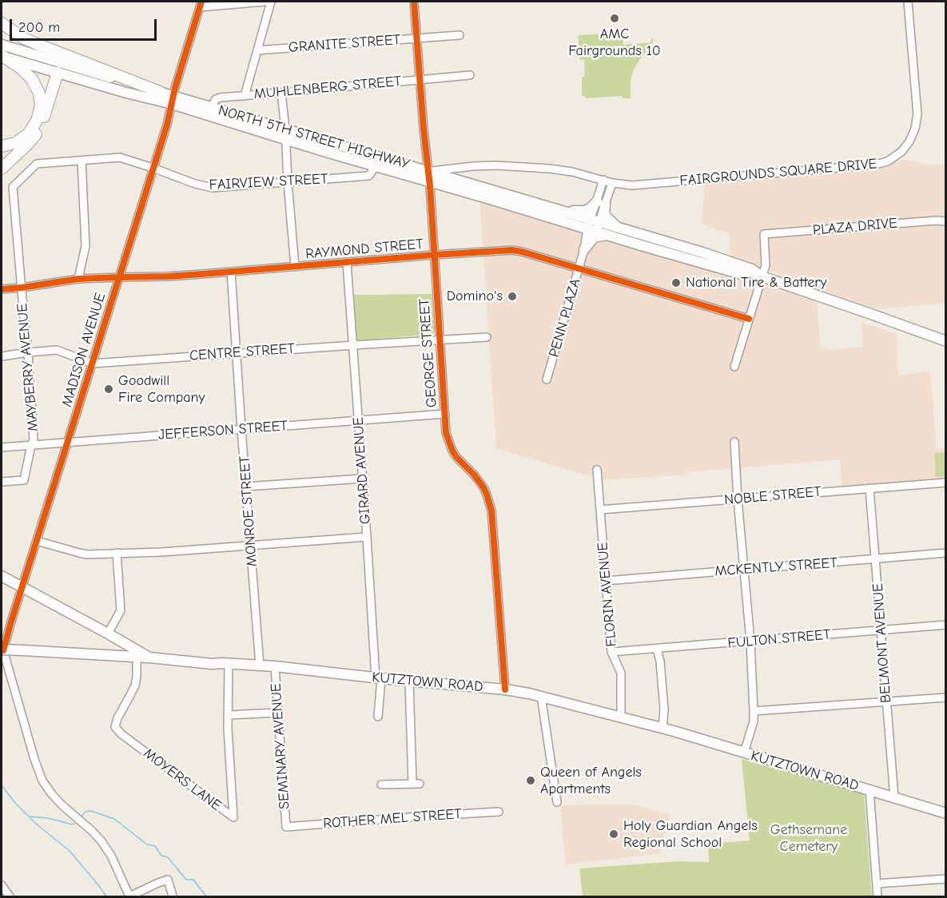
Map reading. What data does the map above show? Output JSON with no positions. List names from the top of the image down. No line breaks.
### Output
{"streets":{"main road":["NORTH 5TH STREET HIGHWAY","KUTZTOWN ROAD"],"street":["GRANITE STREET","MUHLENBERG STREET","FAIRGROUNDS SQUARE DRIVE","FAIRVIEW STREET","PLAZA DRIVE","RAYMOND STREET","PENN PLAZA","MADISON AVENUE","CENTRE STREET","GEORGE STREET","MAYBERRY AVENUE","JEFFERSON STREET","GIRARD AVENUE","NOBLE STREET","MONROE STREET","MCKENTLY STREET","FLORIN AVENUE","FULTON STREET","BELMONT AVENUE","SEMINARY AVENUE","MOYERS LANE","ROTHER MEL STREET"]},"crossings":[["GRANITE STREET","GEORGE STREET"],["MUHLENBERG STREET","NORTH 5TH STREET HIGHWAY"],["MUHLENBERG STREET","GEORGE STREET"],["NORTH 5TH STREET HIGHWAY","FAIRGROUNDS SQUARE DRIVE"],["NORTH 5TH STREET HIGHWAY","FAIRVIEW STREET"],["NORTH 5TH STREET HIGHWAY","PLAZA DRIVE"],["NORTH 5TH STREET HIGHWAY","PENN PLAZA"],["NORTH 5TH STREET HIGHWAY","MADISON AVENUE"],["NORTH 5TH STREET HIGHWAY","GEORGE STREET"],["FAIRGROUNDS SQUARE DRIVE","GEORGE STREET"],["FAIRVIEW STREET","MADISON AVENUE"],["FAIRVIEW STREET","MAYBERRY AVENUE"],["RAYMOND STREET","PENN PLAZA"],["RAYMOND STREET","MADISON AVENUE"],["RAYMOND STREET","GEORGE STREET"],["RAYMOND STREET","MAYBERRY AVENUE"],["RAYMOND STREET","GIRARD AVENUE"],["RAYMOND STREET","MONROE STREET"],["MADISON AVENUE","CENTRE STREET"],["MADISON AVENUE","JEFFERSON STREET"],["MADISON AVENUE","KUTZTOWN ROAD"],["CENTRE STREET","GEORGE STREET"],["CENTRE STREET","MAYBERRY AVENUE"],["CENTRE STREET","GIRARD AVENUE"],["CENTRE STREET","MONROE STREET"],["GEORGE STREET","JEFFERSON STREET"],["GEORGE STREET","KUTZTOWN ROAD"],["MAYBERRY AVENUE","JEFFERSON STREET"],["JEFFERSON STREET","GIRARD AVENUE"],["JEFFERSON STREET","MONROE STREET"],["GIRARD AVENUE","KUTZTOWN ROAD"],["NOBLE STREET","FLORIN AVENUE"],["NOBLE STREET","BELMONT AVENUE"],["MONROE STREET","KUTZTOWN ROAD"],["MCKENTLY STREET","FLORIN AVENUE"],["MCKENTLY STREET","BELMONT AVENUE"],["FLORIN AVENUE","FULTON STREET"],["FLORIN AVENUE","KUTZTOWN ROAD"],["FULTON STREET","BELMONT AVENUE"],["BELMONT AVENUE","KUTZTOWN ROAD"],["KUTZTOWN ROAD","SEMINARY AVENUE"],["KUTZTOWN ROAD","MOYERS LANE"],["SEMINARY AVENUE","ROTHER MEL STREET"]],"parks":["Gethsemane Cemetery"],"places":["AMC Fairgrounds 10","National Tire & Battery","Domino's","Goodwill Fire Company","Queen of Angels Apartments","Holy Guardian Angels Regional School"],"scale_bar":"200 m"}
